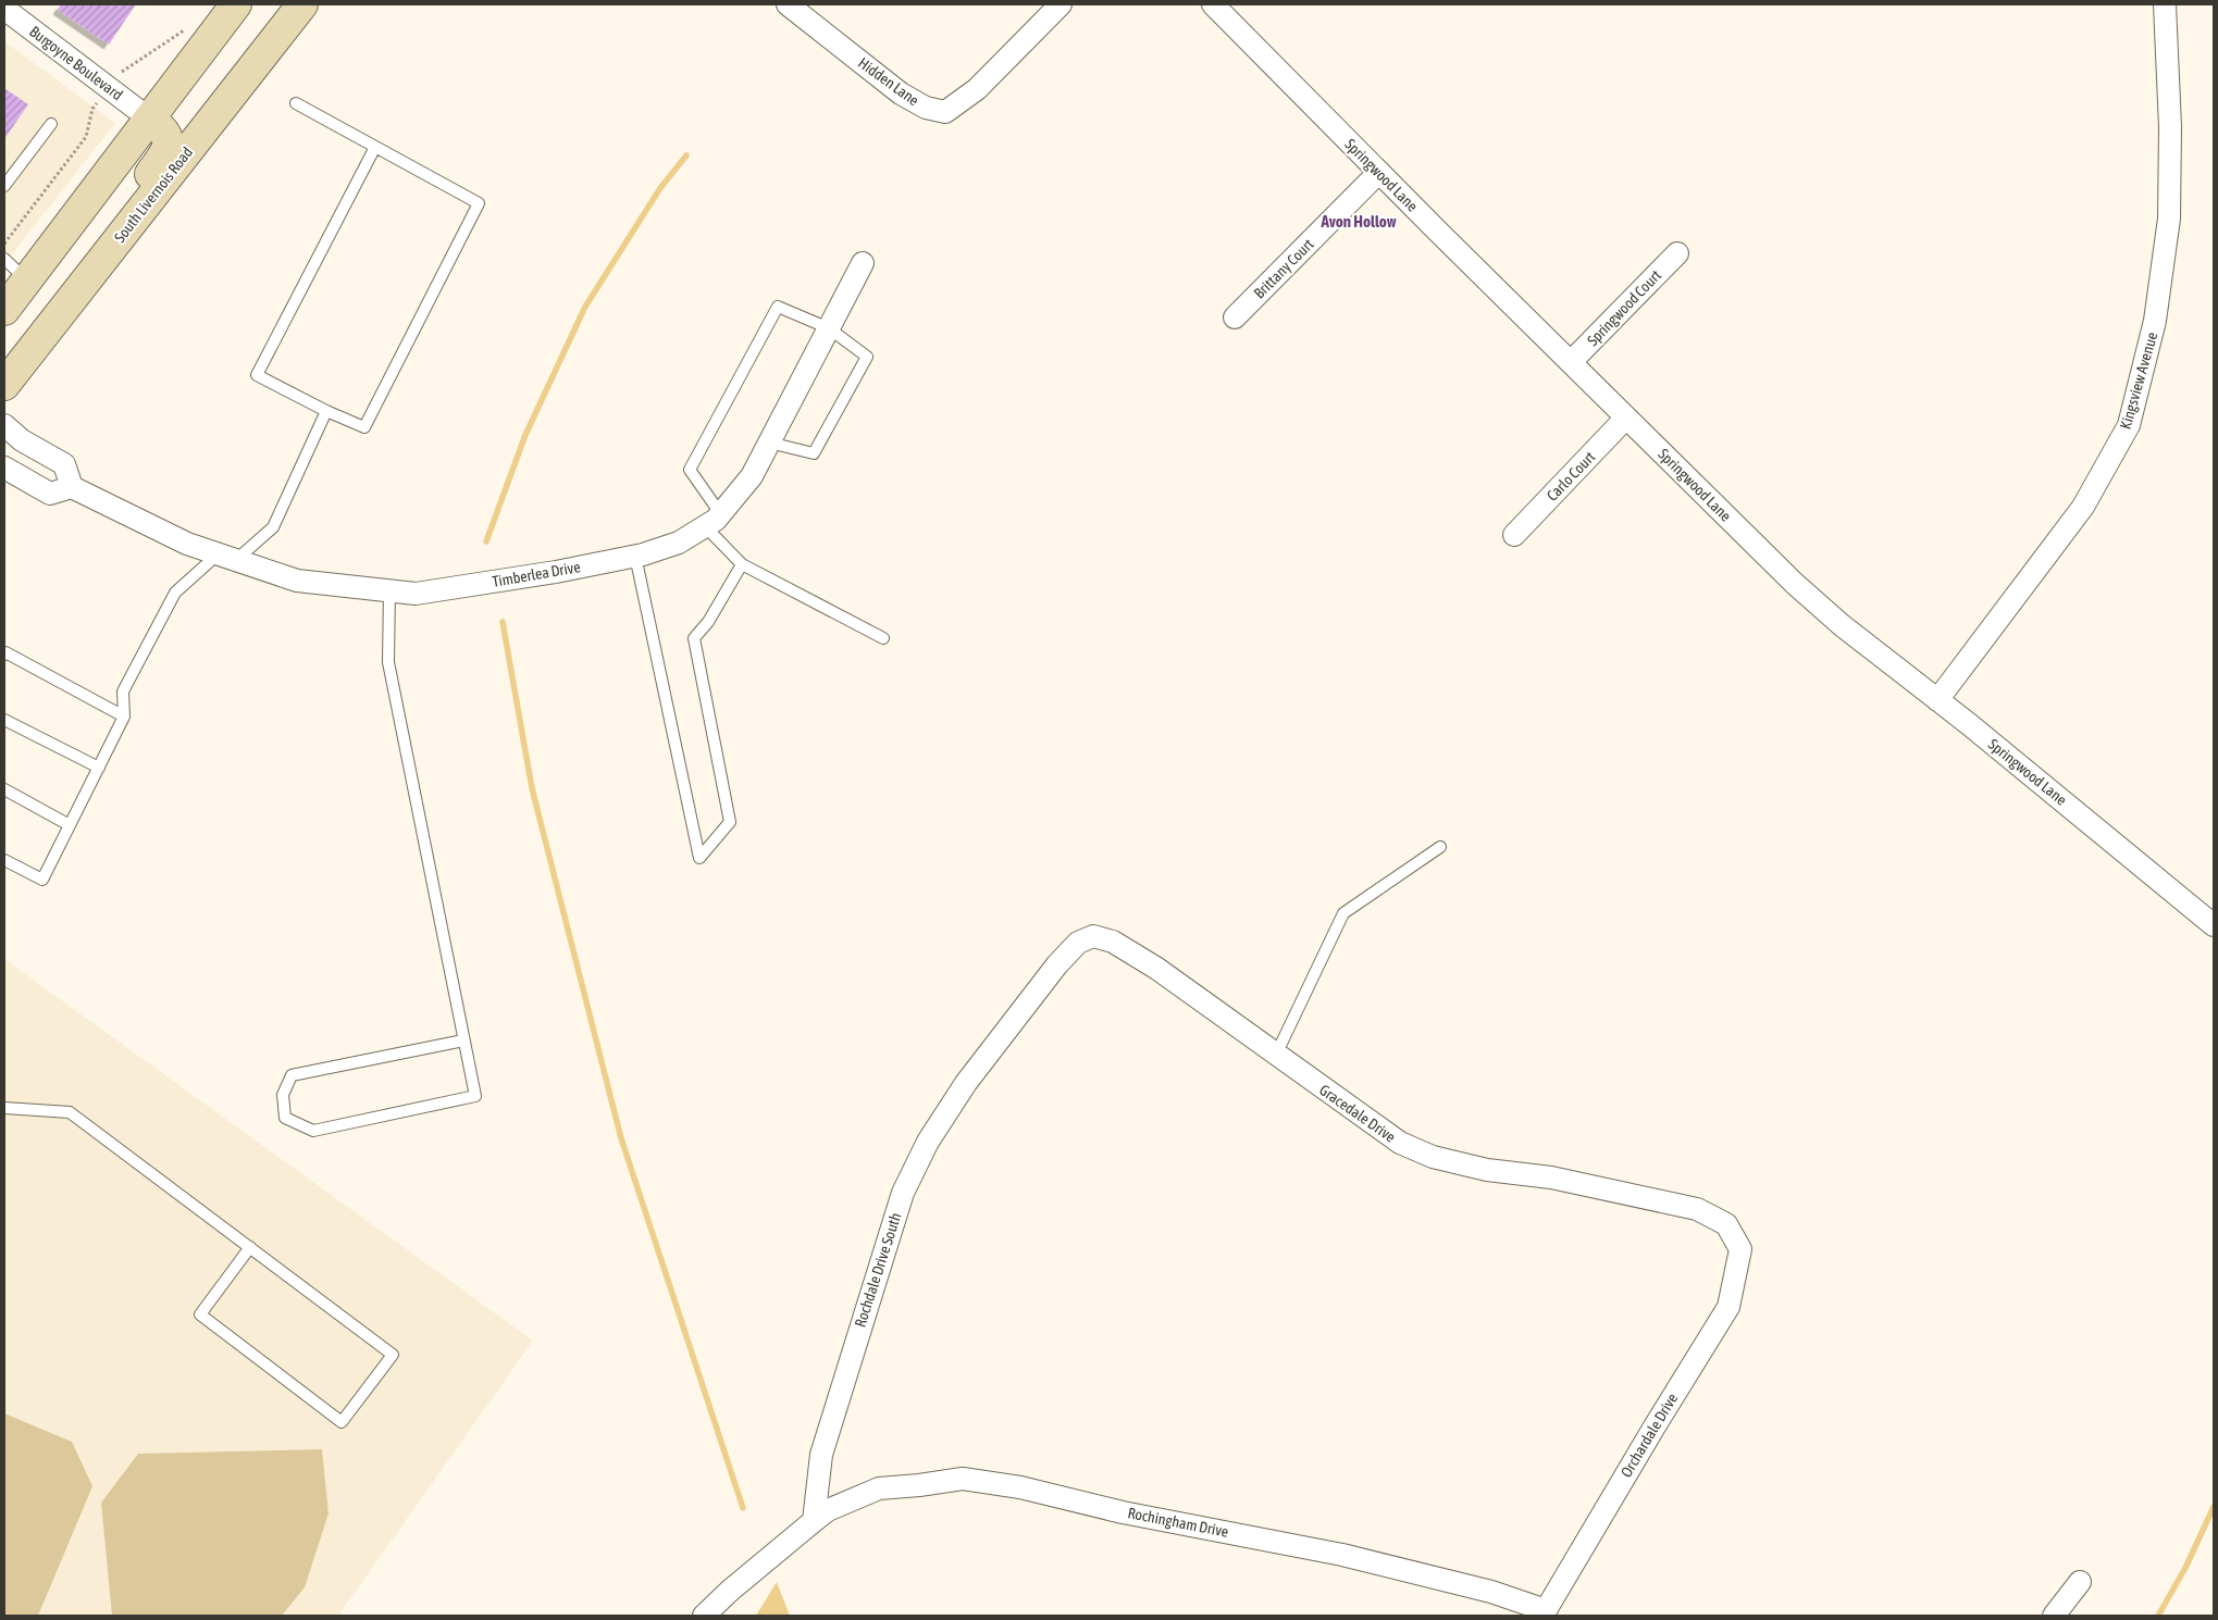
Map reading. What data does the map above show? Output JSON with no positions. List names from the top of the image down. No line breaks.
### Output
{"streets":{"main road":["South Livernois Road"],"street":["Burgoyne Boulevard","Hidden Lane","Springwood Lane","Brittany Court","Springwood Court","Kingsview Avenue","Carlo Court","Timberlea Drive","Gracedale Drive","Rochdale Drive South","Orchardale Drive","Rochingham Drive"]},"crossings":[["Springwood Lane","Brittany Court"],["Springwood Lane","Springwood Court"],["Springwood Lane","Kingsview Avenue"],["Springwood Lane","Carlo Court"],["Gracedale Drive","Rochdale Drive South"],["Gracedale Drive","Orchardale Drive"],["Rochdale Drive South","Rochingham Drive"],["Orchardale Drive","Rochingham Drive"]],"districts":["Avon Hollow"]}
